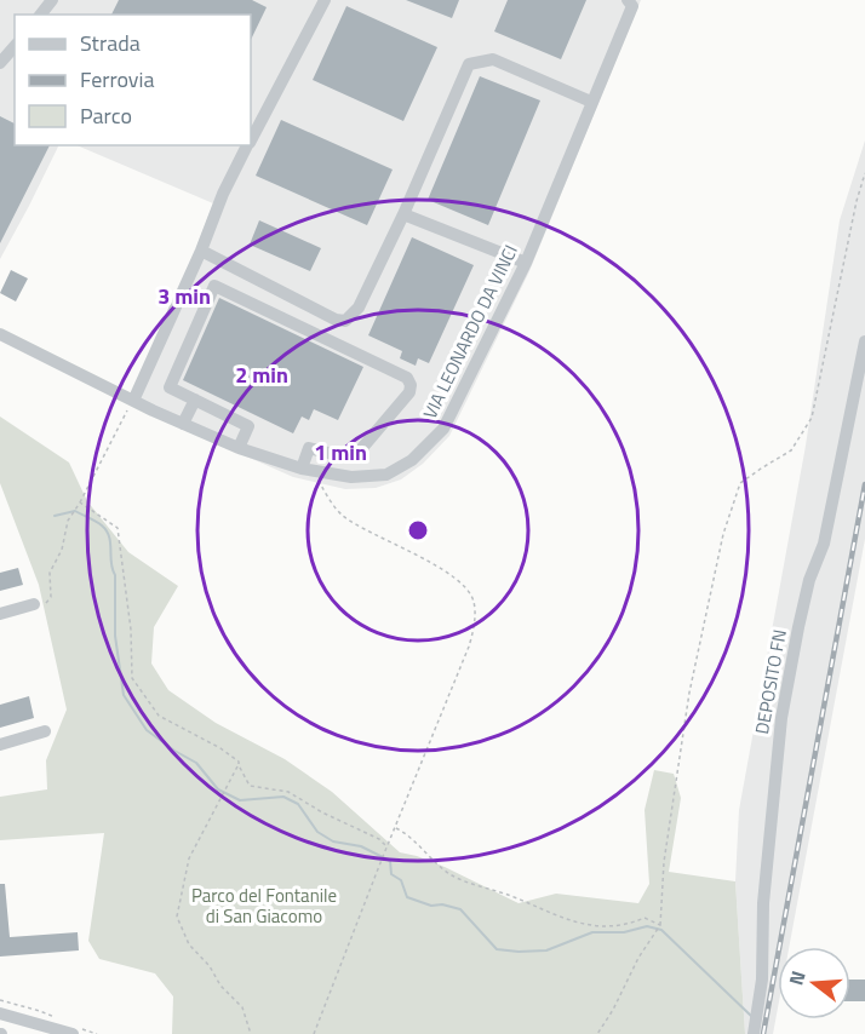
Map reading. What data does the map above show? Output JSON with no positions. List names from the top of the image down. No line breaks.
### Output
{"streets":{"street":["VIA LEONARDO DA VINCI","DEPOSITO FN"]},"parks":["Parco del Fontanile di San Giacomo"],"legend":["Strada","Ferrovia","Parco"],"north":"left","rings":["3 min","2 min","1 min"]}
